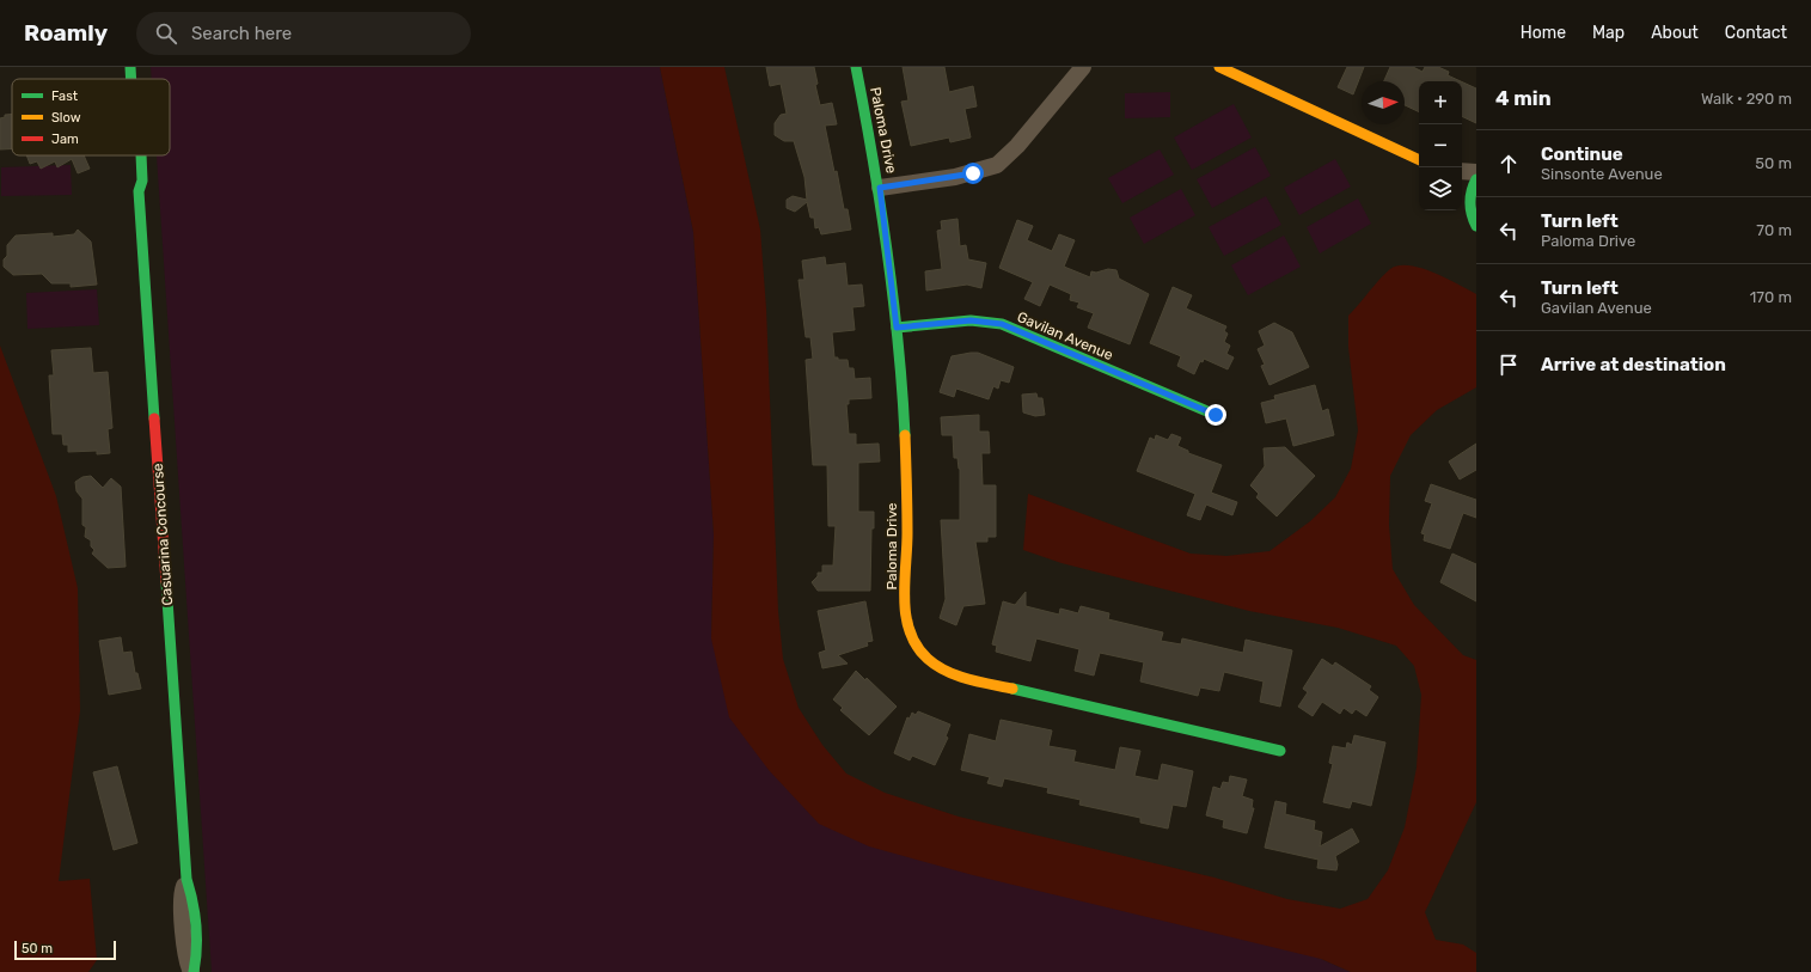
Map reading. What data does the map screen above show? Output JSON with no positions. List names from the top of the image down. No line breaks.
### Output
{"streets":{"street":["Paloma Drive","Gavilan Avenue","Casuarina Concourse"]},"crossings":[["Paloma Drive","Gavilan Avenue"]],"legend":["Fast","Slow","Jam"],"scale_bar":"50 m","north":"right","page":{"header":"Roamly","search":"Search here","nav":["Home","Map","About","Contact"],"heading":["4 min","Walk · 290 m"],"map_buttons":["+","−"],"list":[["Continue","Sinsonte Avenue","50 m"],["Turn left","Paloma Drive","70 m"],["Turn left","Gavilan Avenue","170 m"],"Arrive at destination"],"scale":"50 m"}}
